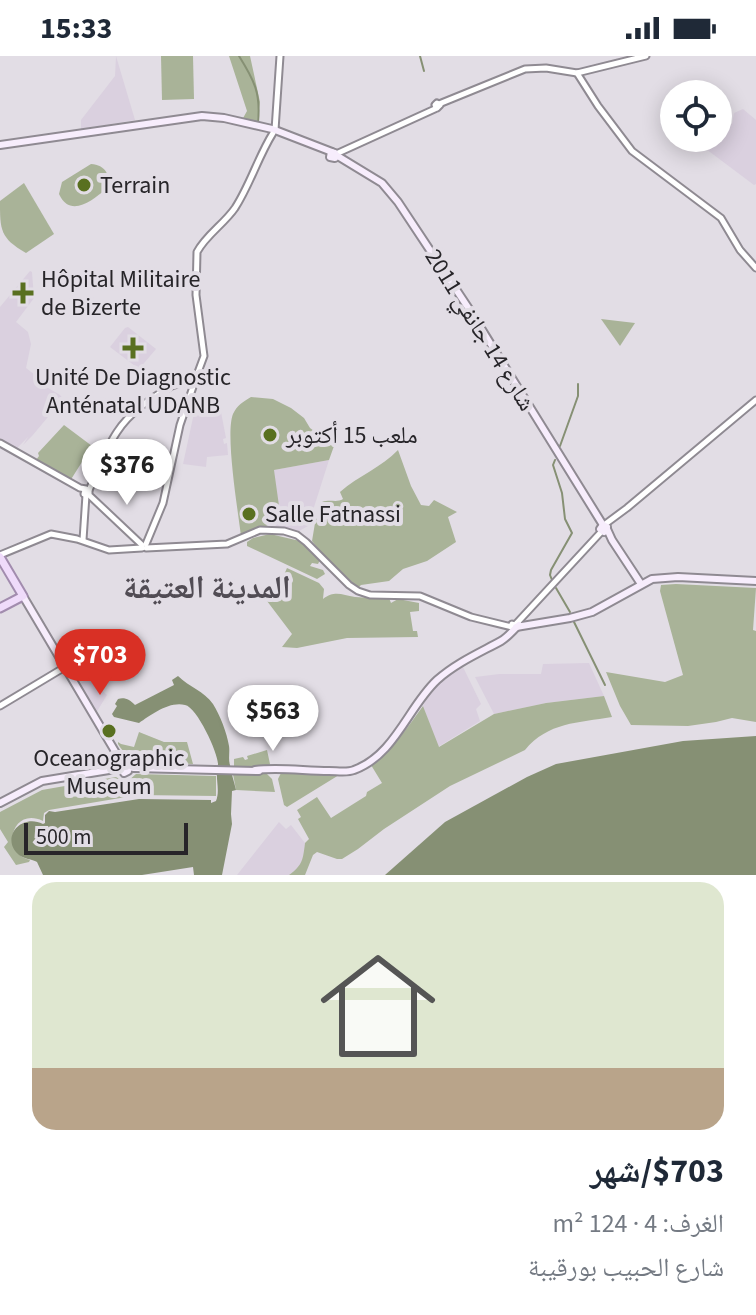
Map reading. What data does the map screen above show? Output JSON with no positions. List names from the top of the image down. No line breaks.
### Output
{"streets":{"main road":["شارع 14 جانفي 2011"]},"districts":["المدينة العتيقة"],"places":{"other":["Terrain","ملعب 15 أكتوبر","Salle Fatnassi","Oceanographic Museum"],"health":["Hôpital Militaire de Bizerte","Unité De Diagnostic Anténatal UDANB"]},"scale_bar":"500 m","page":{"status":"15:33","price":["$376","$703","$563"],"scale":"500 m","list":[{"name":"$703/شهر","note":"الغرف: 4 · 124 m² · شارع الحبيب بورقيبة"}]}}
